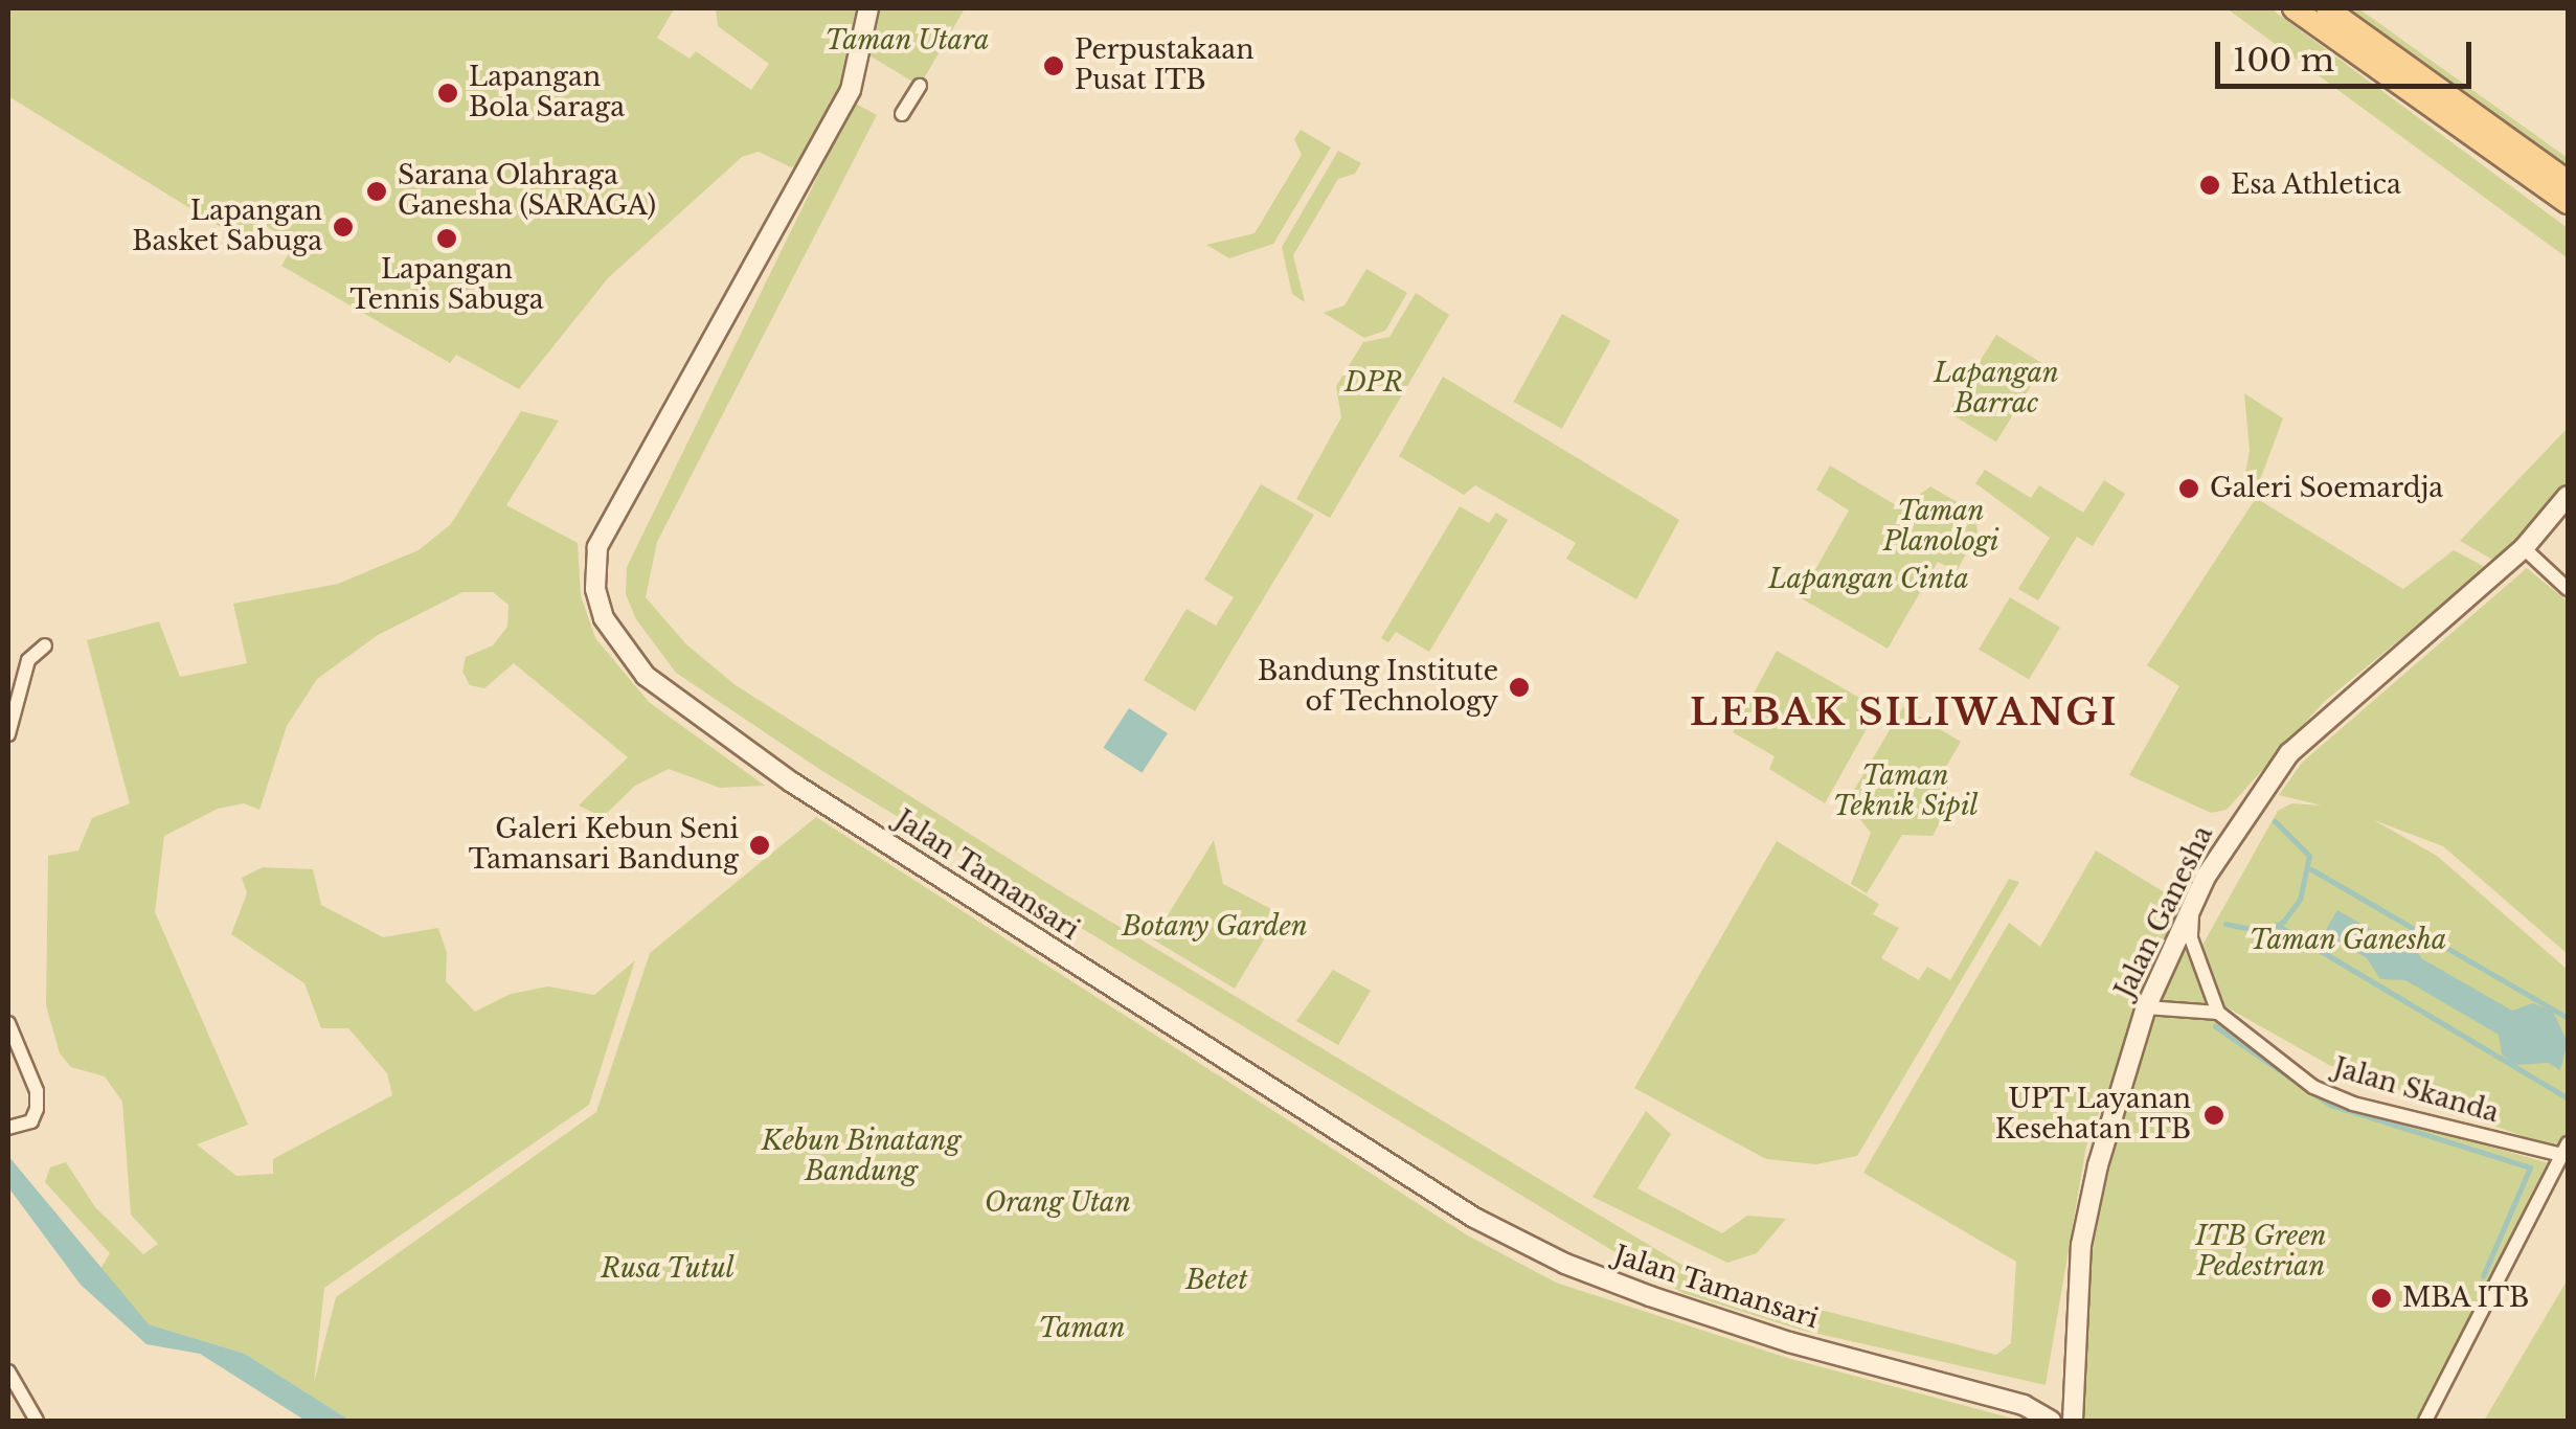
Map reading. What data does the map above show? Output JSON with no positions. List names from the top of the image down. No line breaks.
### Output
{"streets":{"main road":["Jalan Tamansari","Jalan Ganesha"],"street":["Jalan Skanda"]},"districts":["LEBAK SILIWANGI"],"parks":["Taman Utara","Lapangan Barrac","DPR","Taman Planologi","Lapangan Cinta","Taman Teknik Sipil","Botany Garden","Taman Ganesha","Kebun Binatang Bandung","Orang Utan","ITB Green Pedestrian","Rusa Tutul","Betet","Taman"],"places":["Perpustakaan Pusat ITB","Lapangan Bola Saraga","Esa Athletica","Sarana Olahraga Ganesha (SARAGA)","Lapangan Basket Sabuga","Lapangan Tennis Sabuga","Galeri Soemardja","Bandung Institute of Technology","Galeri Kebun Seni Tamansari Bandung","UPT Layanan Kesehatan ITB","MBA ITB"],"scale_bar":"100 m"}
